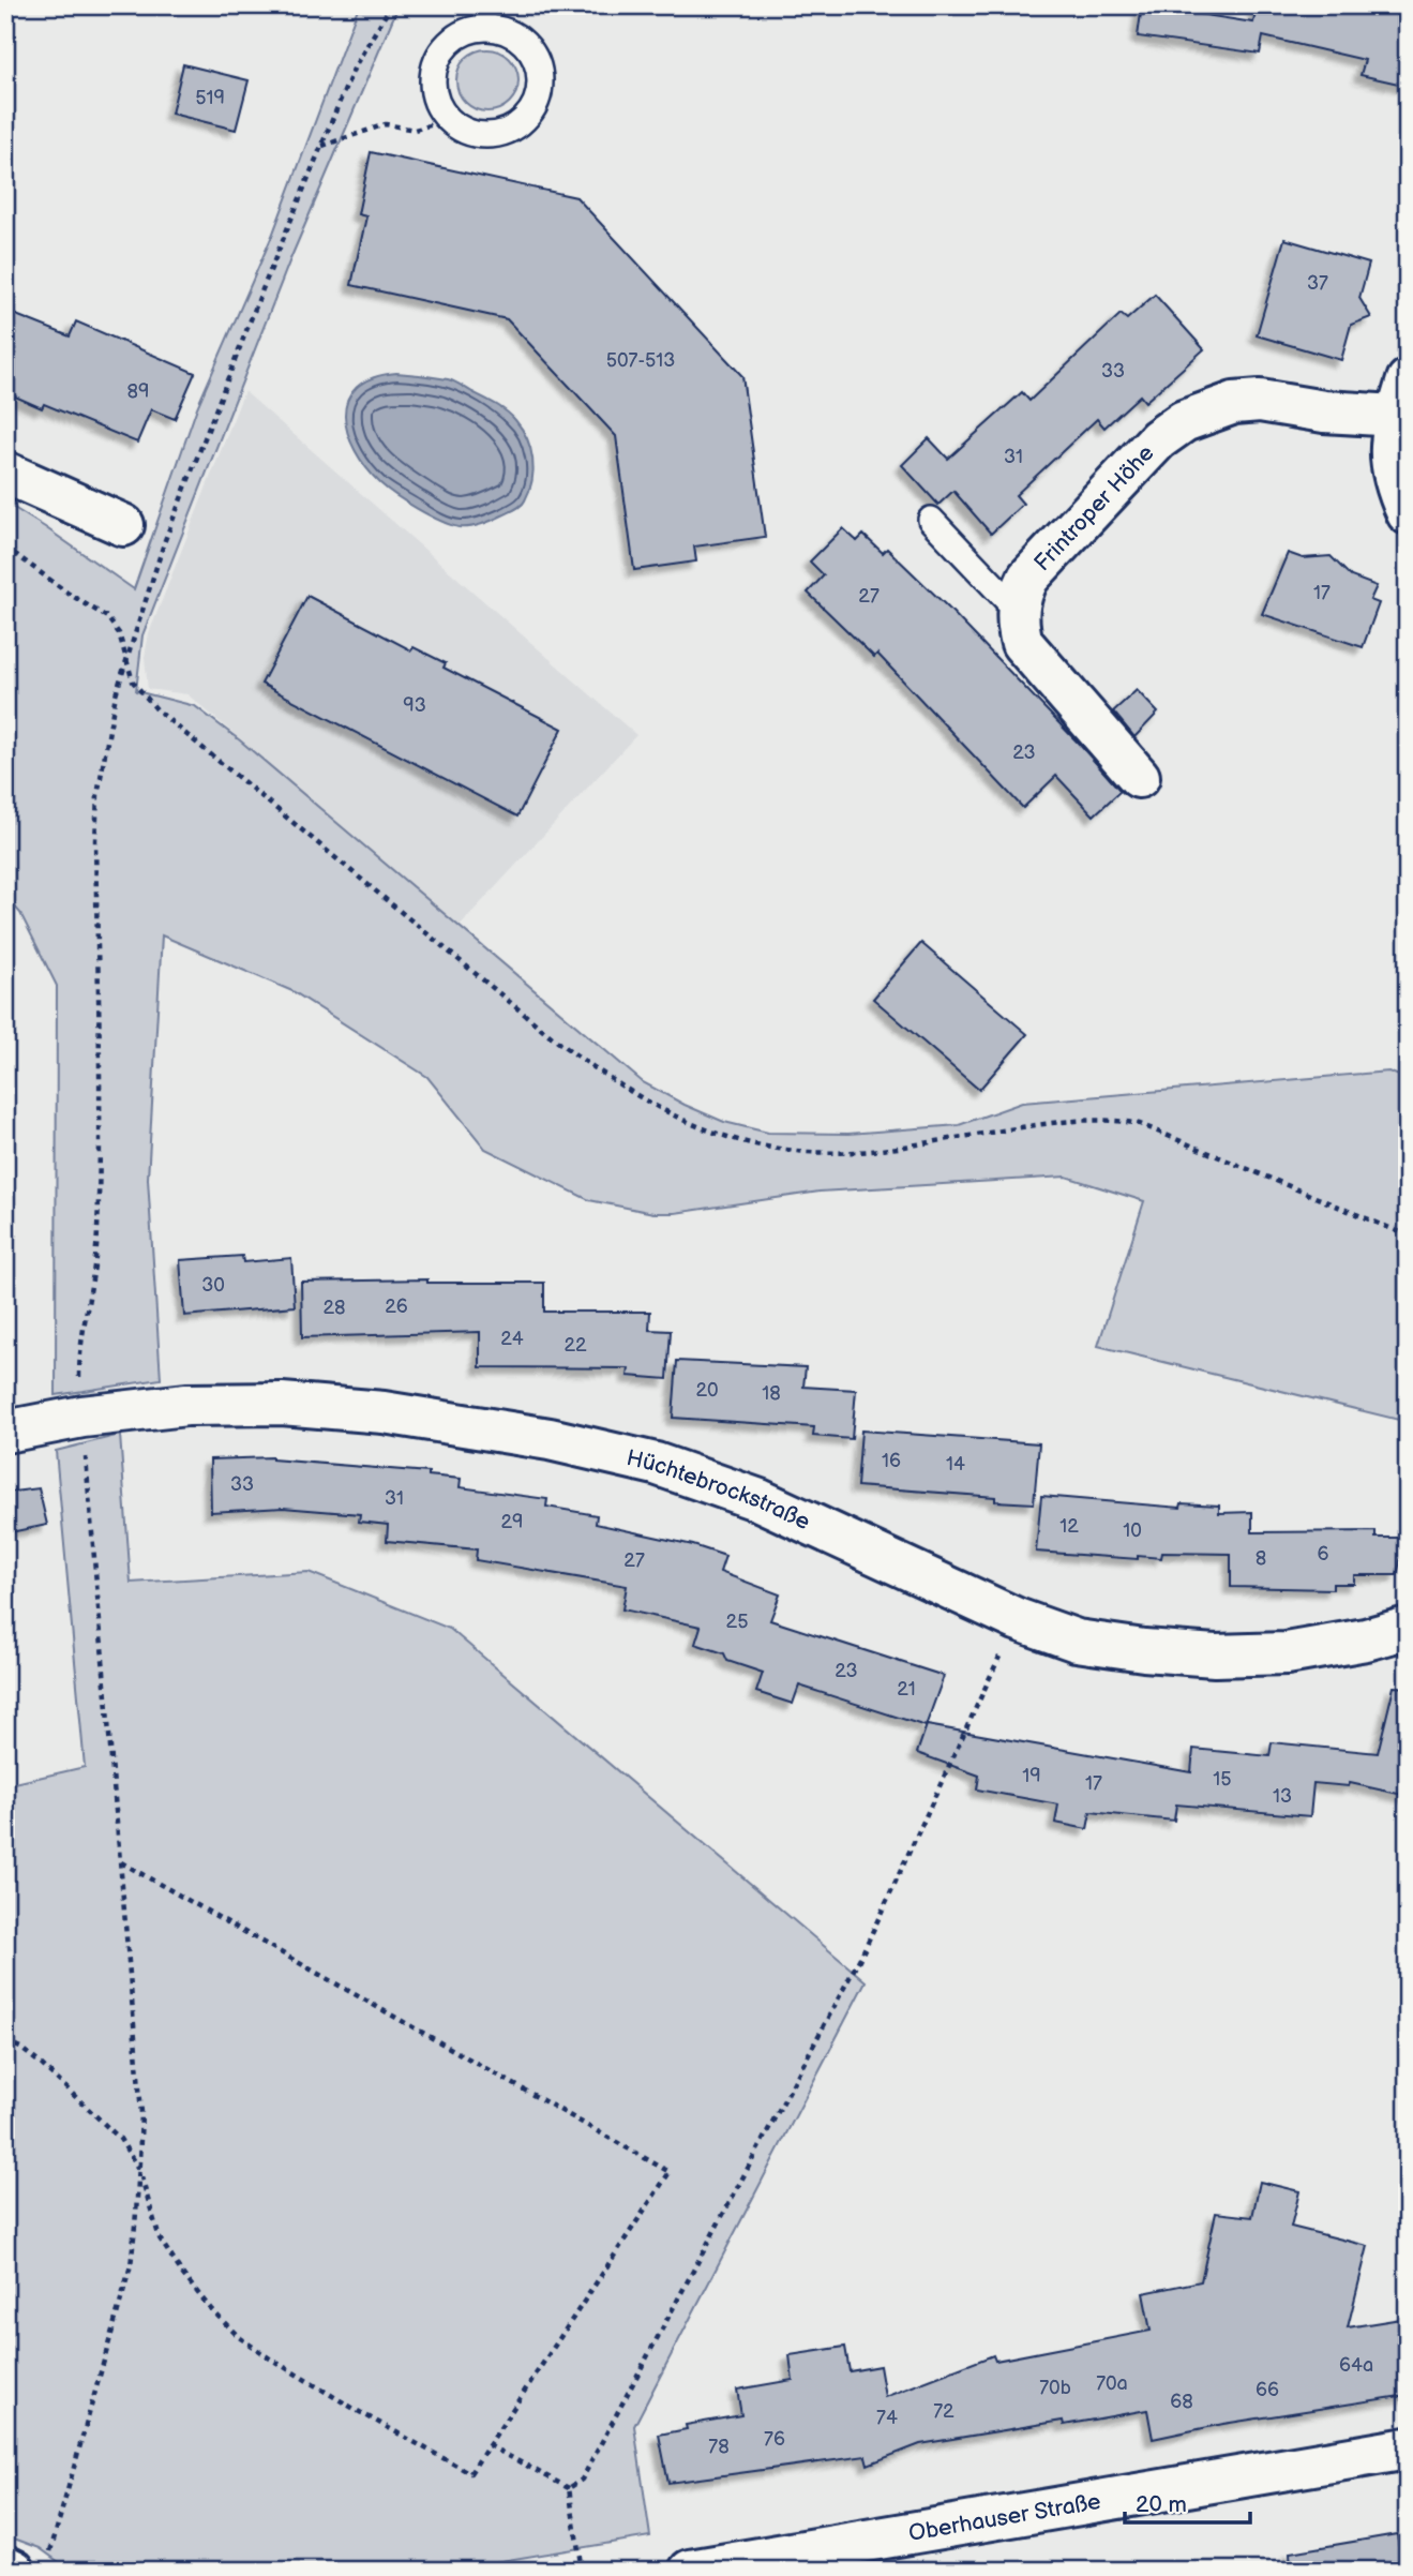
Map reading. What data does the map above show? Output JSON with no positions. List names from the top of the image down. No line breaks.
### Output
{"streets":{"street":["Frintroper Höhe","Hüchtebrockstraße","Oberhauser Straße"]},"house_numbers":["519","37","507-513","33","89","31","17","27","93","23","30","26","28","24","22","20","18","16","14","33","31","29","12","10","6","8","27","25","23","21","19","15","17","13","64a","70a","70b","66","68","72","74","76","78"],"scale_bar":"20 m"}
